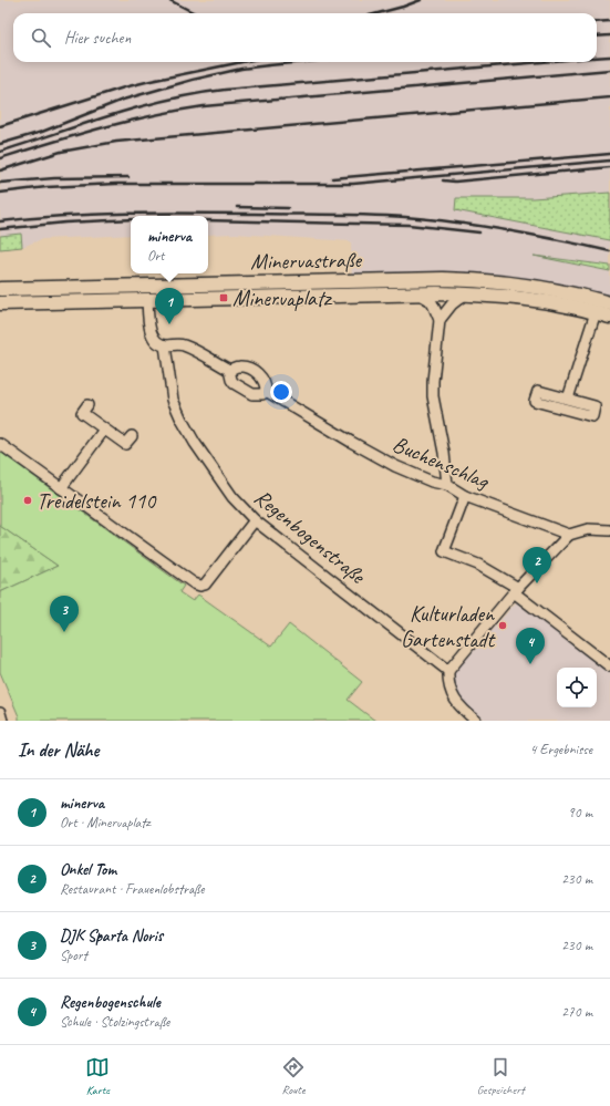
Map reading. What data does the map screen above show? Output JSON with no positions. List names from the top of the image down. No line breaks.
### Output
{"streets":{"main road":["Minervastraße"],"street":["Buchenschlag","Regenbogenstraße"]},"crossings":[["Buchenschlag","Regenbogenstraße"]],"places":{"transit":["Minervaplatz"],"other":["Treidelstein 110","Kulturladen Gartenstadt"]},"page":{"search":"Hier suchen","popup":["minerva","Ort"],"pins":["1","2","3","4"],"heading":["In der Nähe","4 Ergebnisse"],"list":[{"mark":"1","name":"minerva","note":"Ort · Minervaplatz","value":"90 m"},{"mark":"2","name":"Onkel Tom","note":"Restaurant · Frauenlobstraße","value":"230 m"},{"mark":"3","name":"DJK Sparta Noris","note":"Sport","value":"230 m"},{"mark":"4","name":"Regenbogenschule","note":"Schule · Stolzingstraße","value":"270 m"}],"nav":["Karte","Route","Gespeichert"]}}
